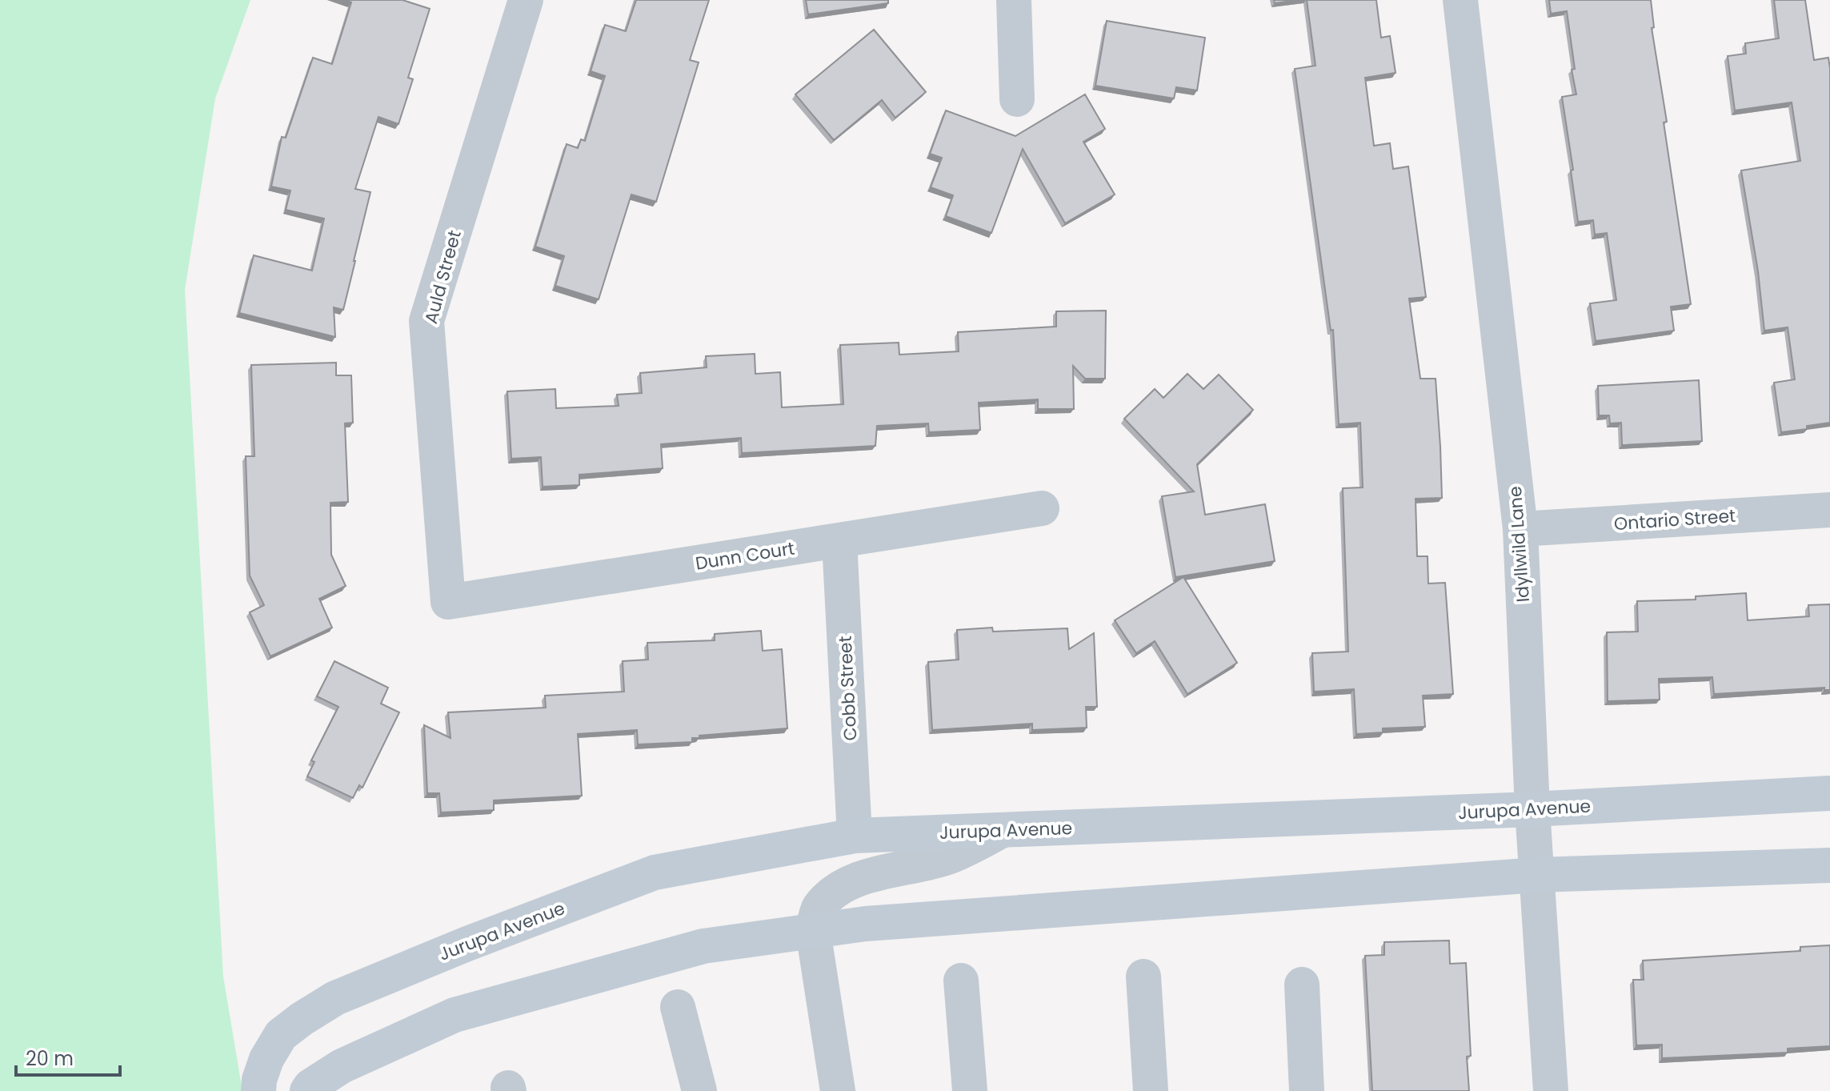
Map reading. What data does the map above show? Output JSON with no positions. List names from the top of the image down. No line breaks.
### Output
{"streets":{"main road":["Jurupa Avenue"],"street":["Auld Street","Ontario Street","Idyllwild Lane","Dunn Court","Cobb Street"]},"crossings":[["Auld Street","Dunn Court"],["Ontario Street","Idyllwild Lane"],["Idyllwild Lane","Jurupa Avenue"],["Dunn Court","Cobb Street"],["Cobb Street","Jurupa Avenue"]],"scale_bar":"20 m"}
